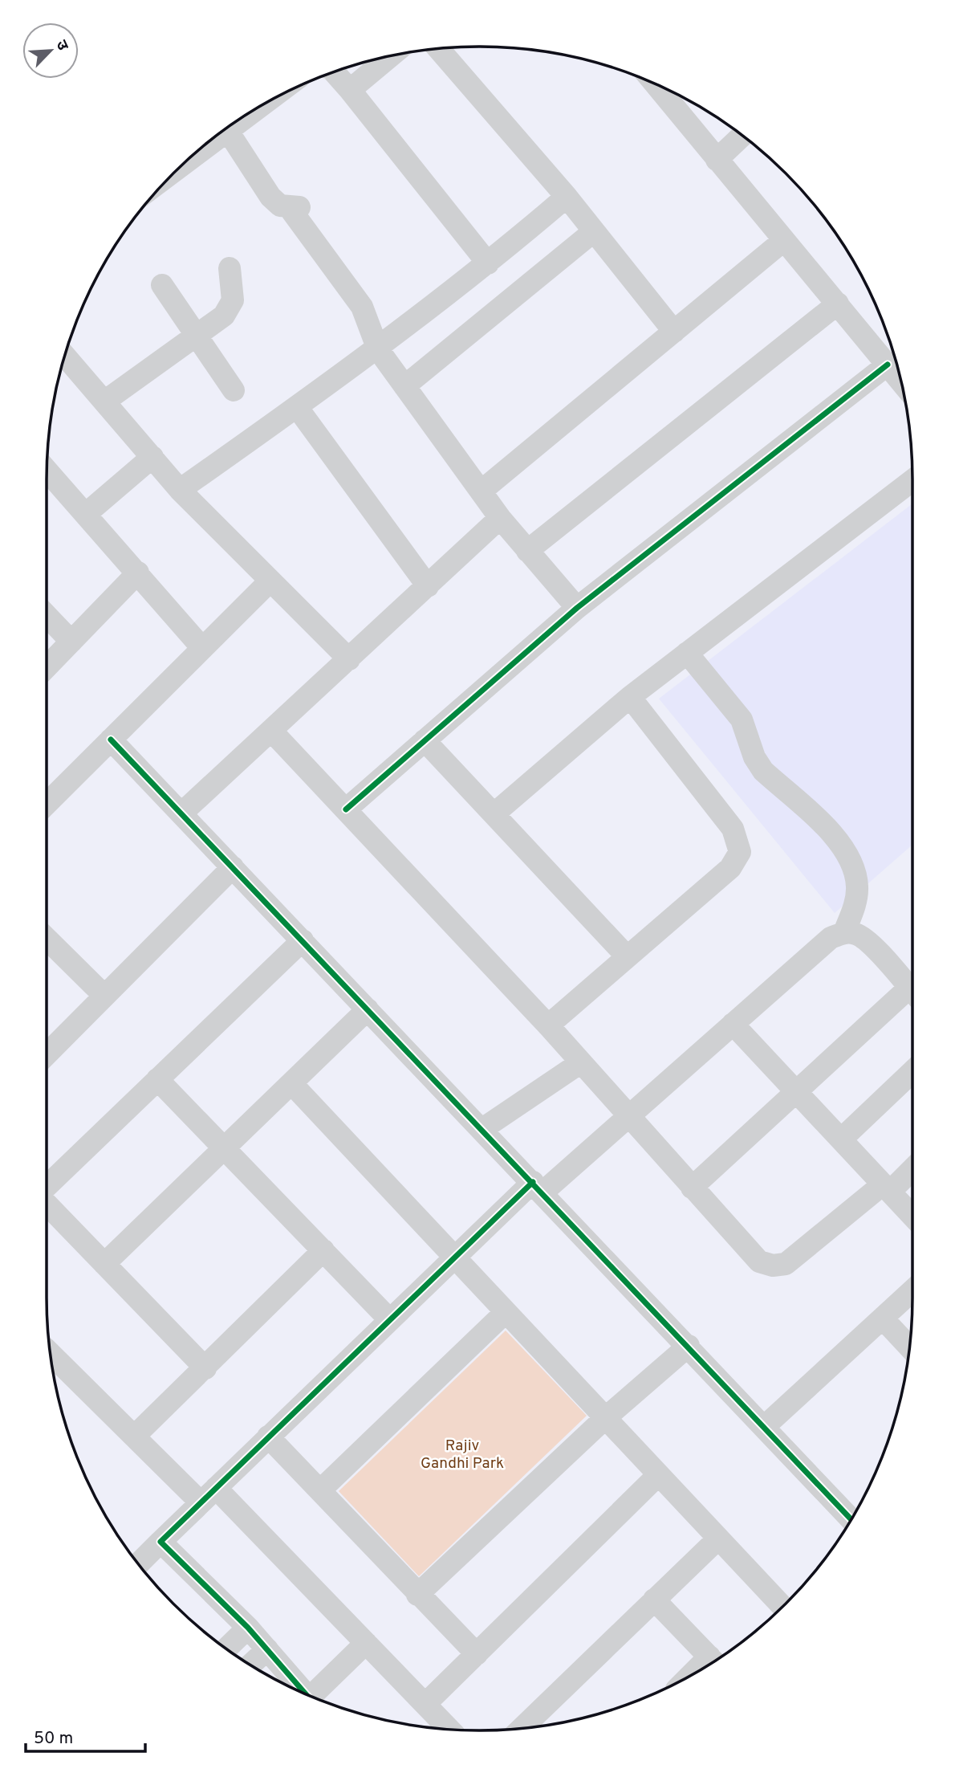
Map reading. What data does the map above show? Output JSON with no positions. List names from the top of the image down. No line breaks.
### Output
{"parks":["Rajiv Gandhi Park"],"scale_bar":"50 m","north":"top right"}
